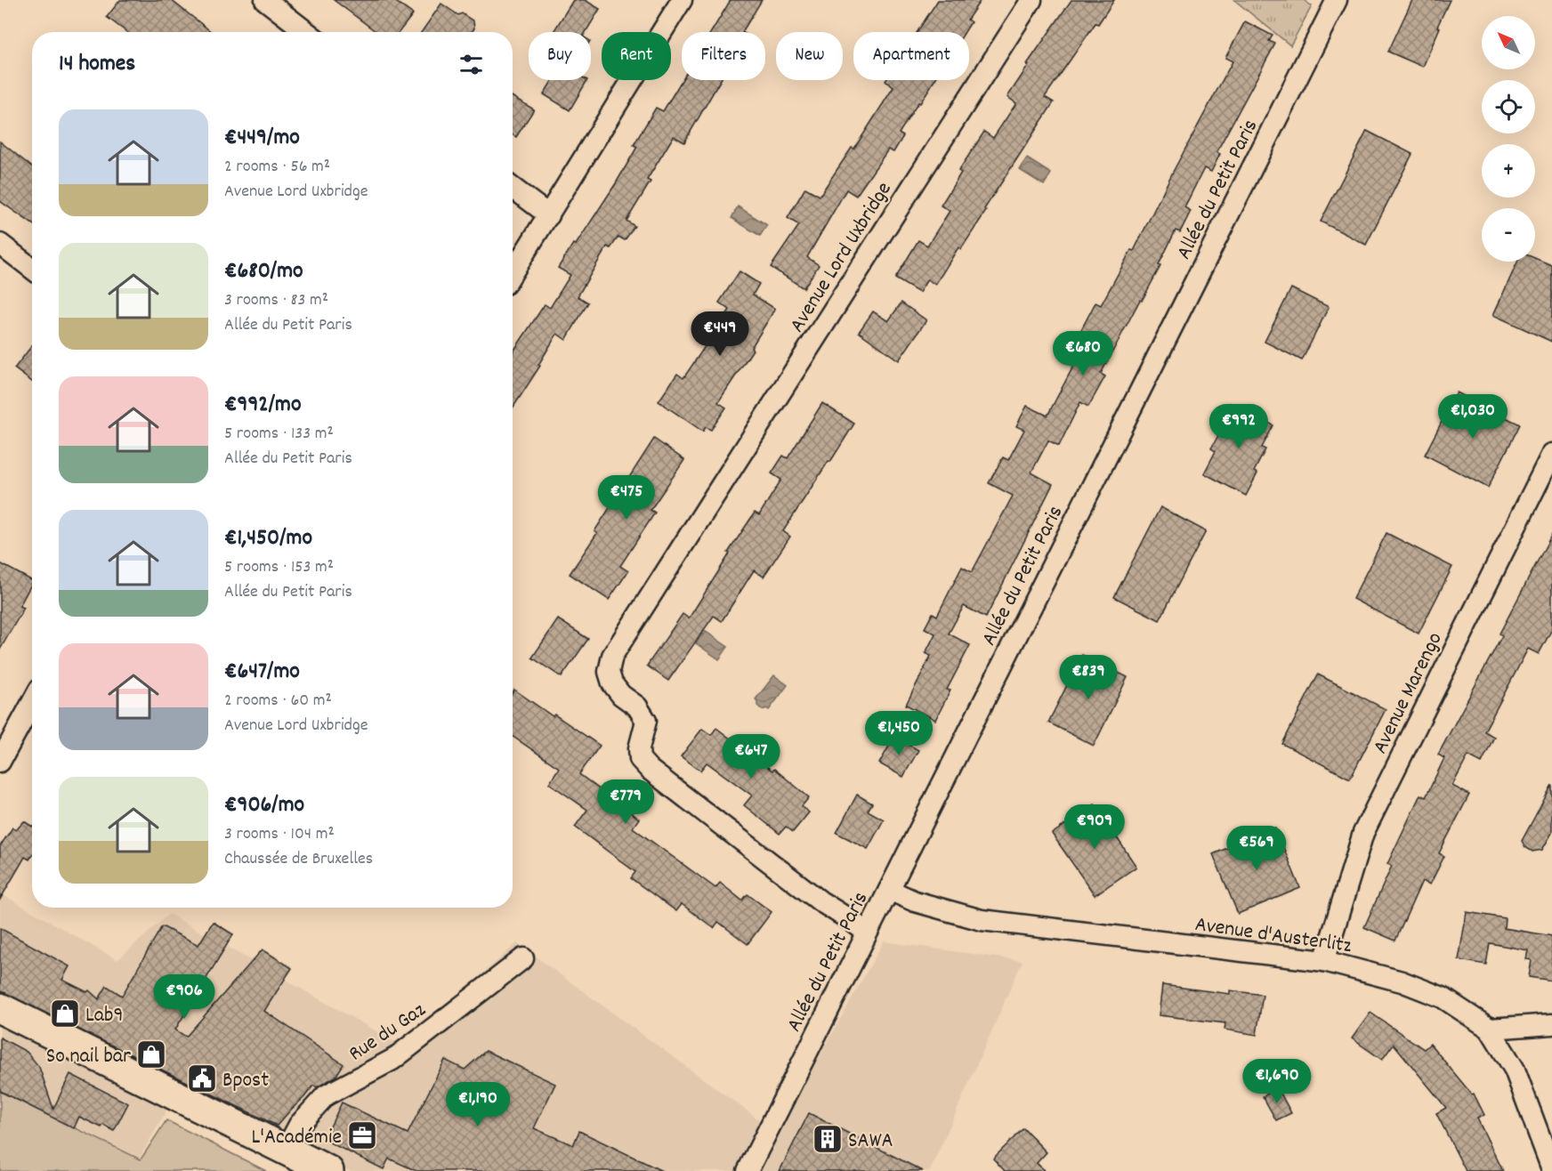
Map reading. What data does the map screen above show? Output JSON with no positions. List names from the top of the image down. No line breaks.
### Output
{"streets":{"street":["Allée du Petit Paris","Avenue Lord Uxbridge","Avenue Marengo","Avenue d'Austerlitz","Rue du Gaz"]},"crossings":[["Allée du Petit Paris","Avenue Lord Uxbridge"],["Allée du Petit Paris","Avenue d'Austerlitz"],["Avenue Marengo","Avenue d'Austerlitz"]],"places":{"shop":["Lab9","So nail bar"],"public building":["Bpost"],"office":["L'Académie"],"building":["SAWA"]},"north":"top left","page":{"map_buttons":["+","−"],"chip":["Buy","Rent","Filters","New","Apartment"],"heading":"14 homes","list":[{"name":"€449/mo","note":"2 rooms · 56 m² · Avenue Lord Uxbridge"},{"name":"€680/mo","note":"3 rooms · 83 m² · Allée du Petit Paris"},{"name":"€992/mo","note":"5 rooms · 133 m² · Allée du Petit Paris"},{"name":"€1,450/mo","note":"5 rooms · 153 m² · Allée du Petit Paris"},{"name":"€647/mo","note":"2 rooms · 60 m² · Avenue Lord Uxbridge"},{"name":"€906/mo","note":"3 rooms · 104 m² · Chaussée de Bruxelles"}],"price":["€449","€680","€1,030","€992","€475","€839","€1,450","€647","€779","€909","€569","€906","€1,690","€1,190"]}}
